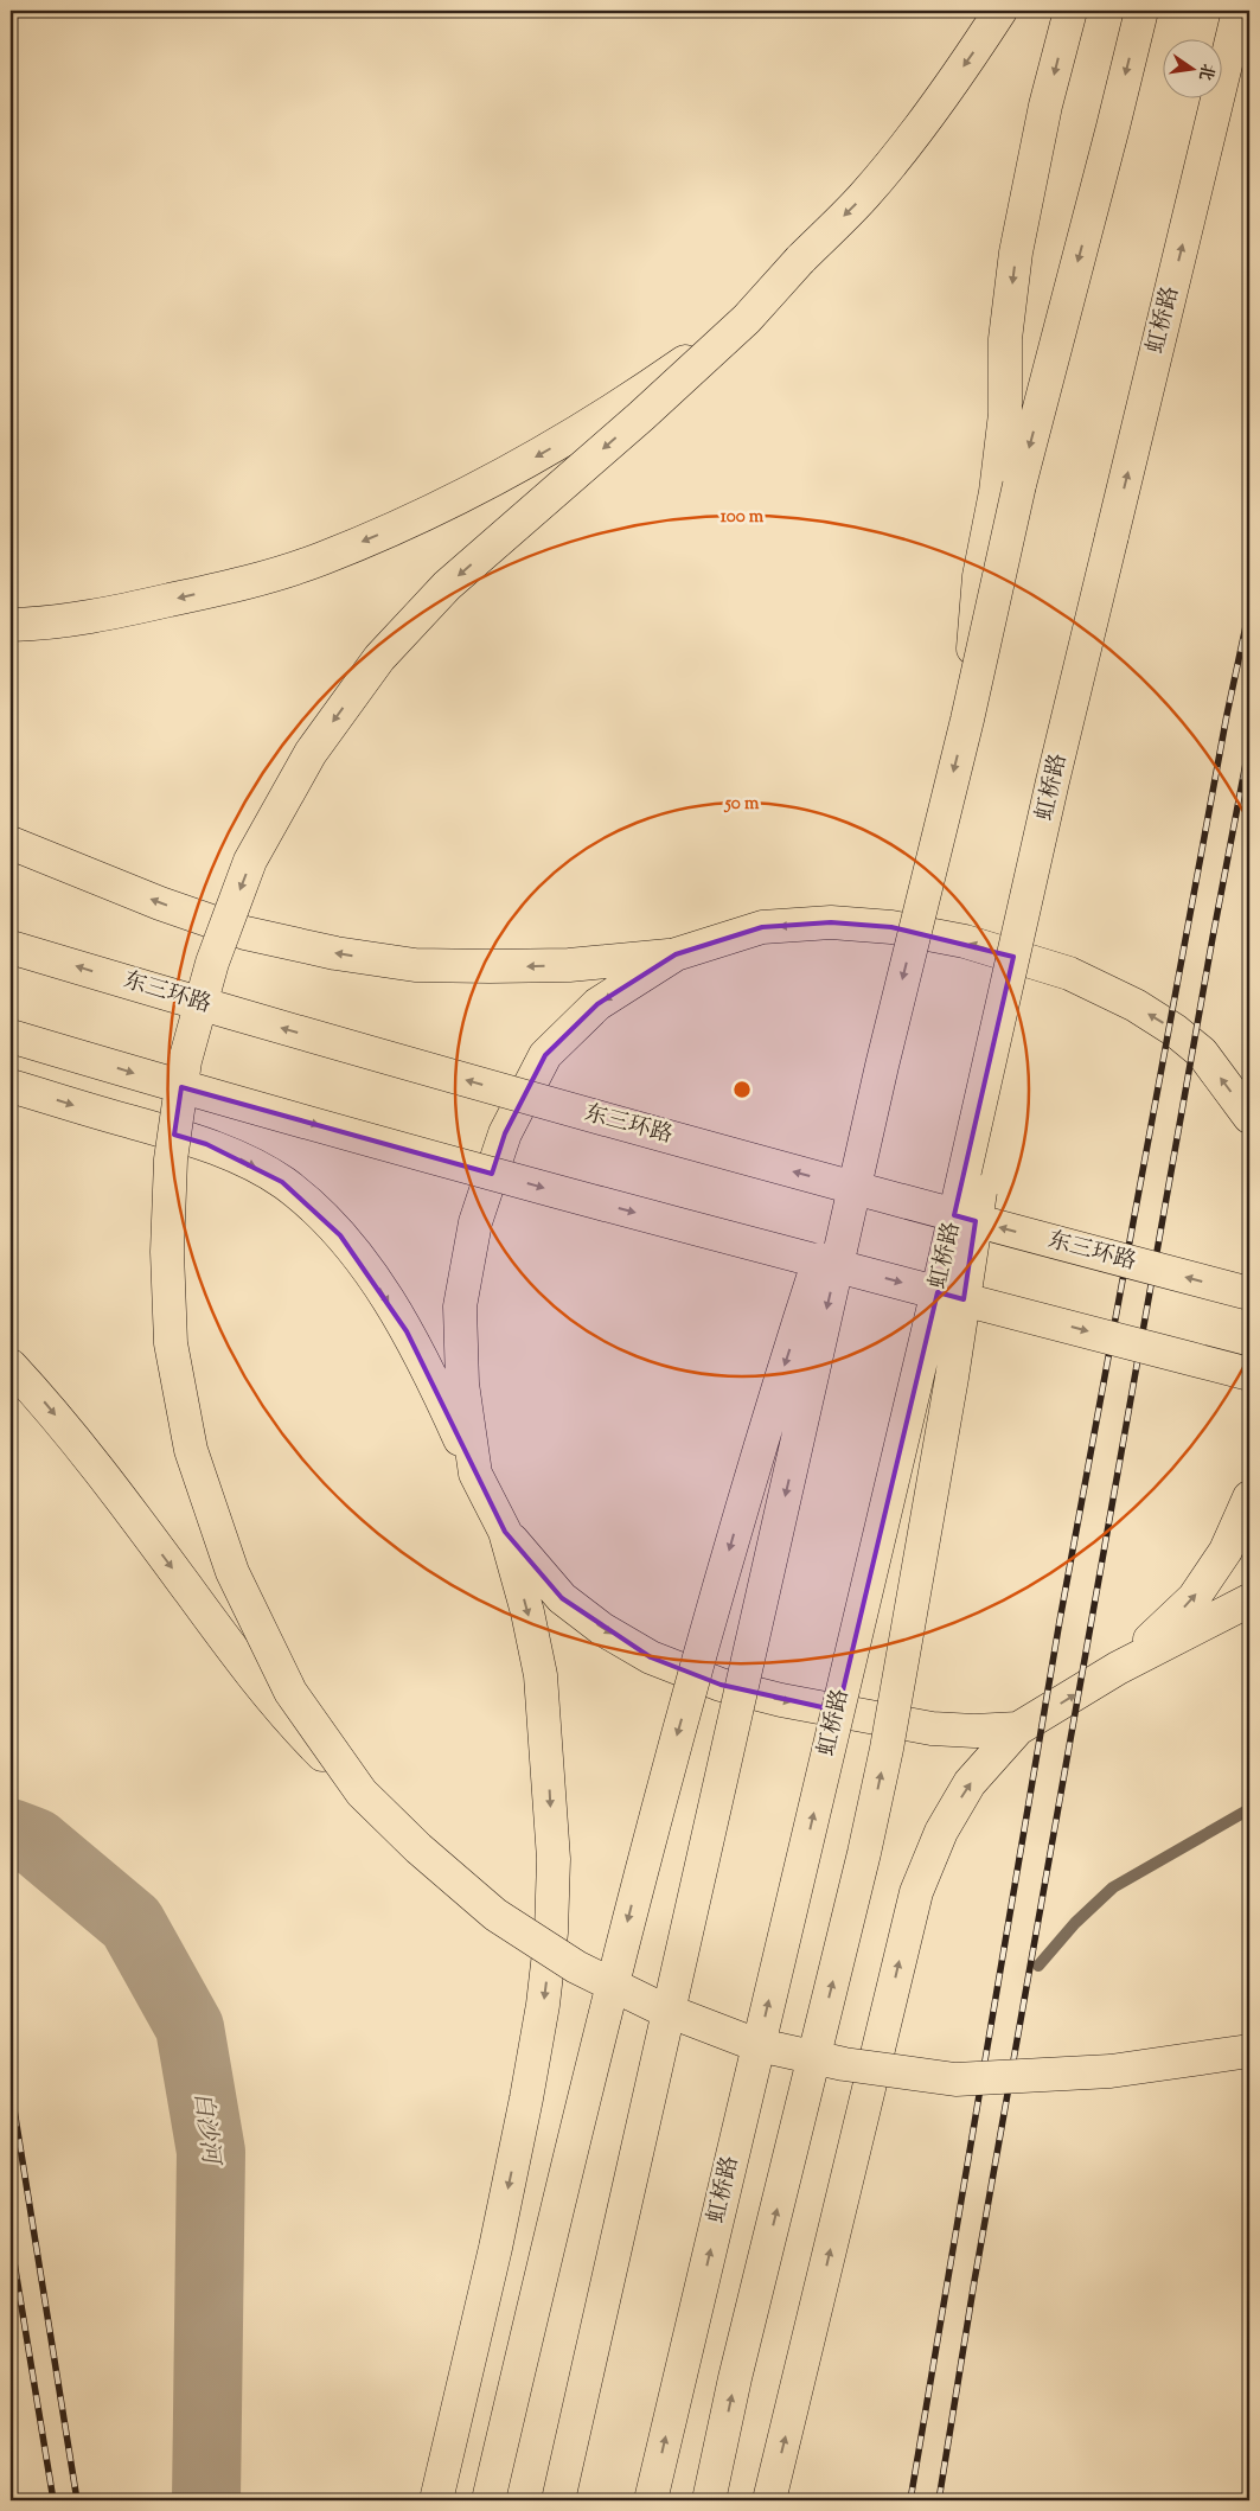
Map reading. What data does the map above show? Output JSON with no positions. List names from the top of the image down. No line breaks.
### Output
{"streets":{"main road":["虹桥路","东三环路"]},"water":["白沙河"],"north":"right","rings":["100 m","50 m"]}
